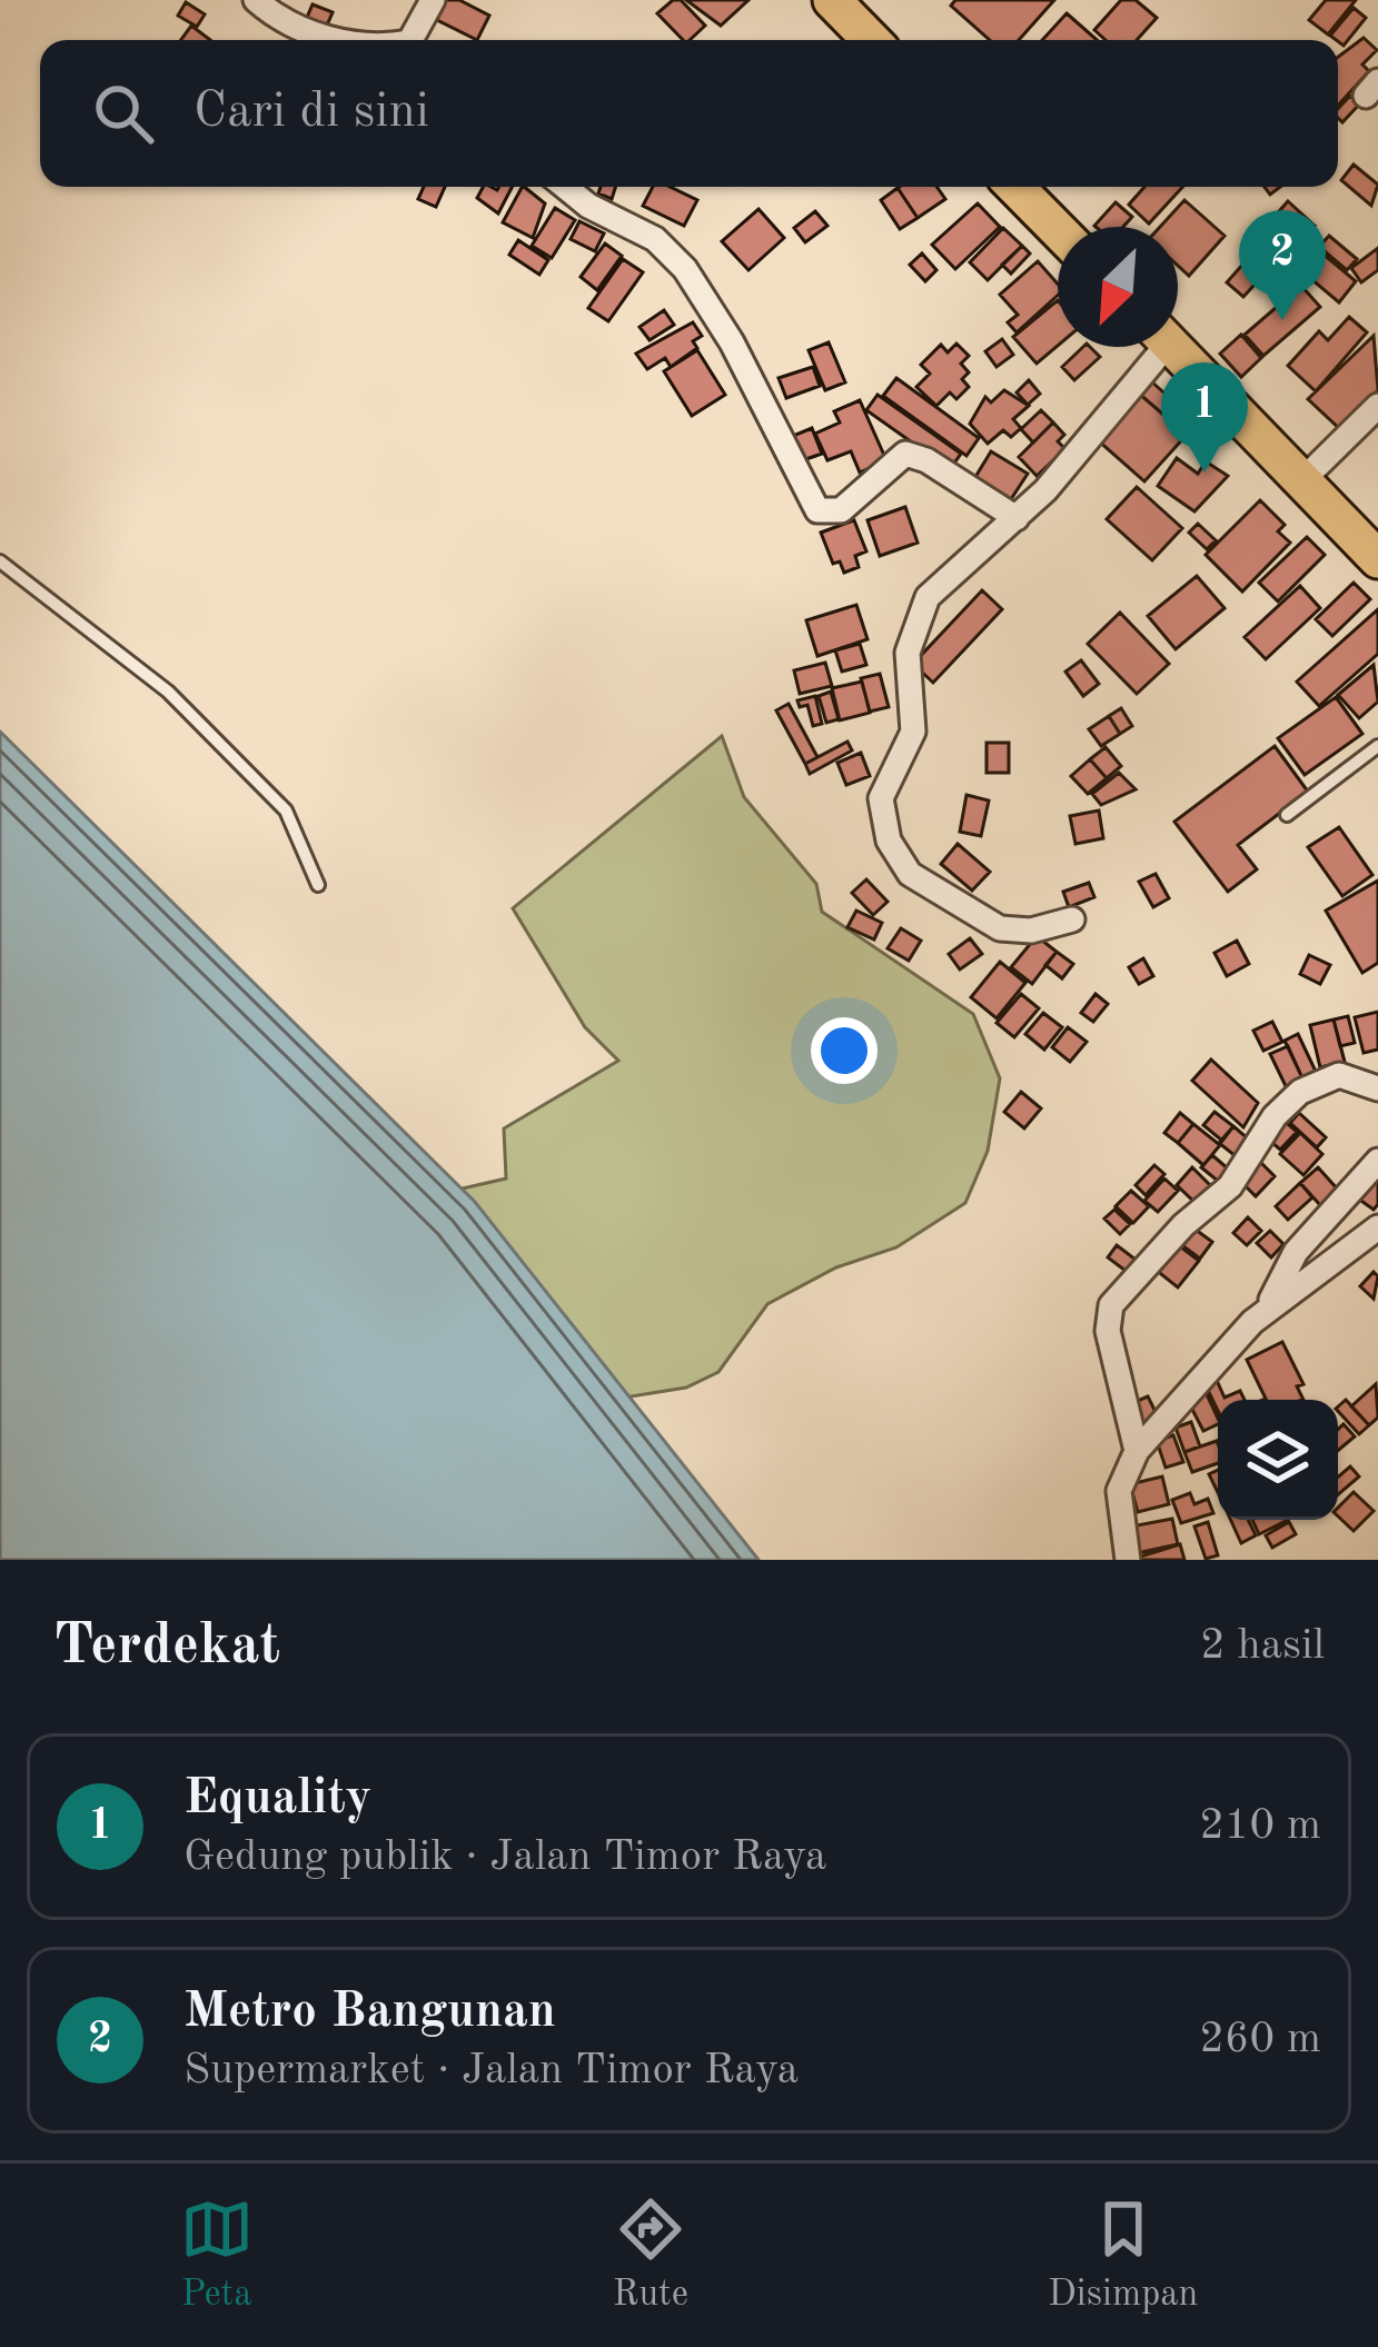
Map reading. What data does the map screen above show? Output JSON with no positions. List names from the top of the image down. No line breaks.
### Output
{"north":"bottom left","page":{"search":"Cari di sini","pins":["2","1"],"heading":["Terdekat","2 hasil"],"list":[{"mark":"1","name":"Equality","note":"Gedung publik · Jalan Timor Raya","value":"210 m"},{"mark":"2","name":"Metro Bangunan","note":"Supermarket · Jalan Timor Raya","value":"260 m"}],"nav":["Peta","Rute","Disimpan"]}}
